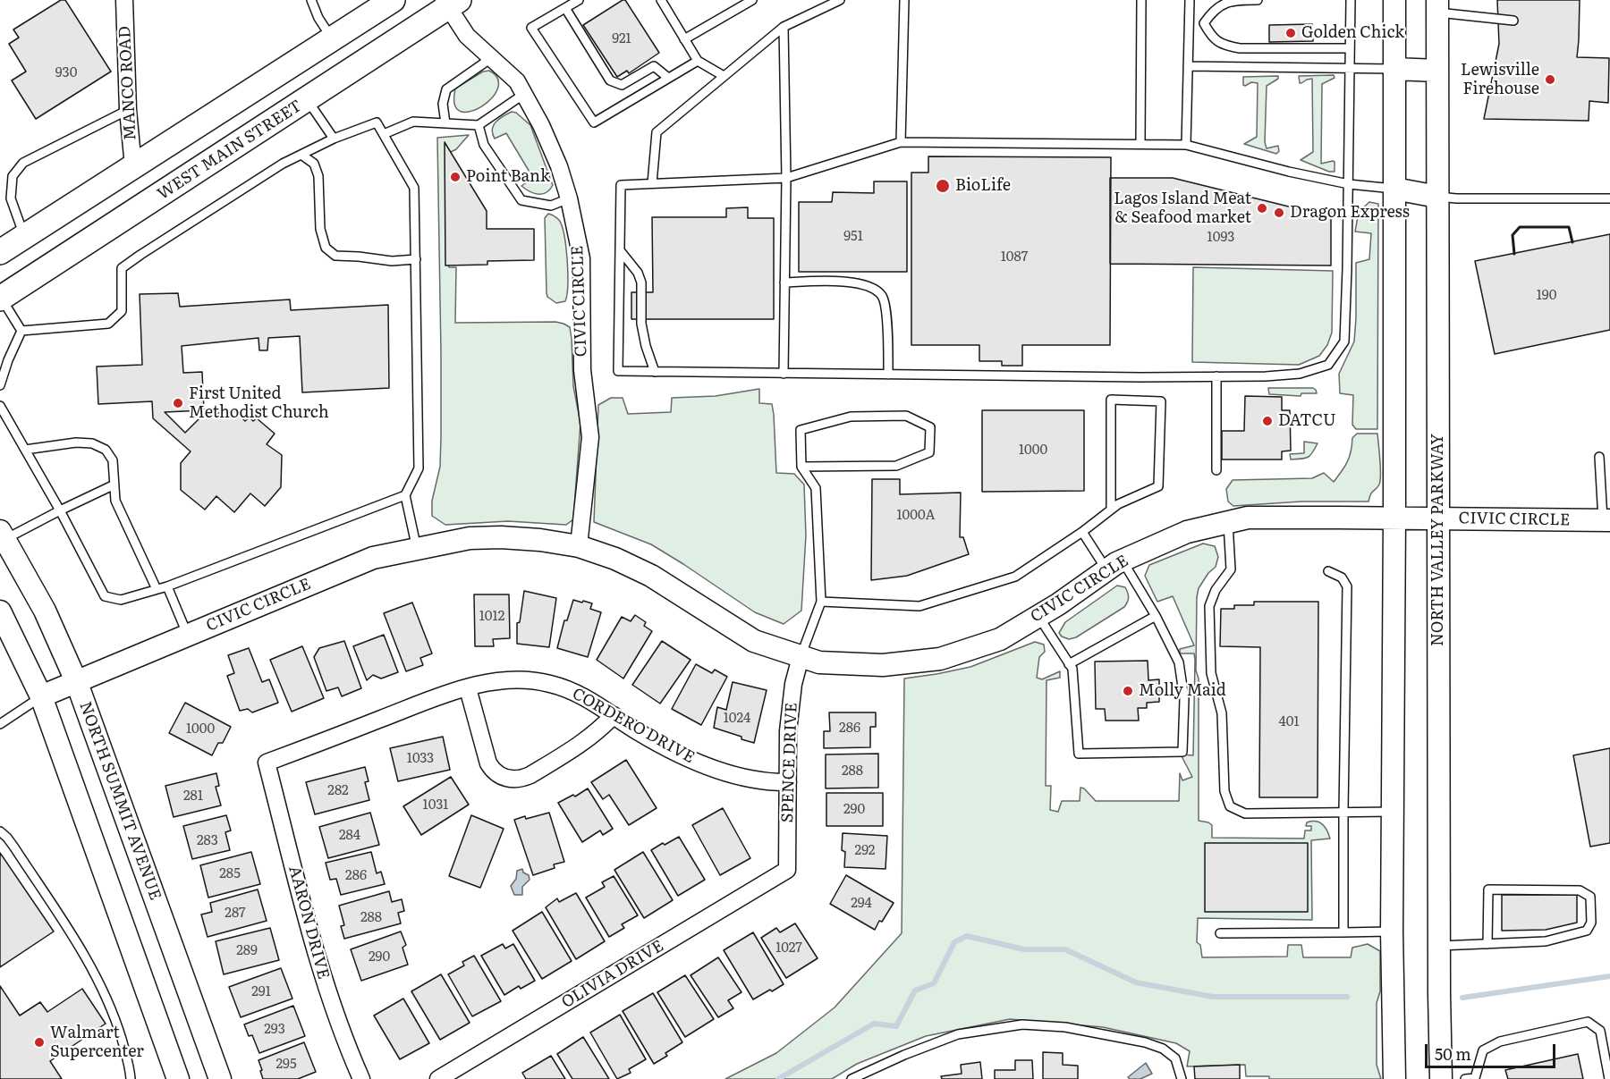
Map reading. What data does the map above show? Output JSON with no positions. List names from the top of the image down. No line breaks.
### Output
{"streets":{"main road":["WEST MAIN STREET","CIVIC CIRCLE","NORTH VALLEY PARKWAY","NORTH SUMMIT AVENUE"],"street":["MANCO ROAD","CORDERO DRIVE","SPENCE DRIVE","AARON DRIVE","OLIVIA DRIVE"]},"crossings":[["WEST MAIN STREET","CIVIC CIRCLE"],["CIVIC CIRCLE","NORTH VALLEY PARKWAY"],["CIVIC CIRCLE","SPENCE DRIVE"],["CIVIC CIRCLE","NORTH SUMMIT AVENUE"],["CORDERO DRIVE","SPENCE DRIVE"],["CORDERO DRIVE","AARON DRIVE"],["SPENCE DRIVE","OLIVIA DRIVE"]],"places":["Golden Chick","Lewisville Firehouse","Point Bank","BioLife","Lagos Island Meat & Seafood market","Dragon Express","First United Methodist Church","DATCU","Molly Maid","Walmart Supercenter"],"house_numbers":["921","930","951","1093","1087","190","1000","1000A","1012","1024","401","286","1000","1033","288","282","281","1031","290","284","283","292","285","286","294","287","288","1027","289","290","291","293","295"],"scale_bar":"50 m"}
